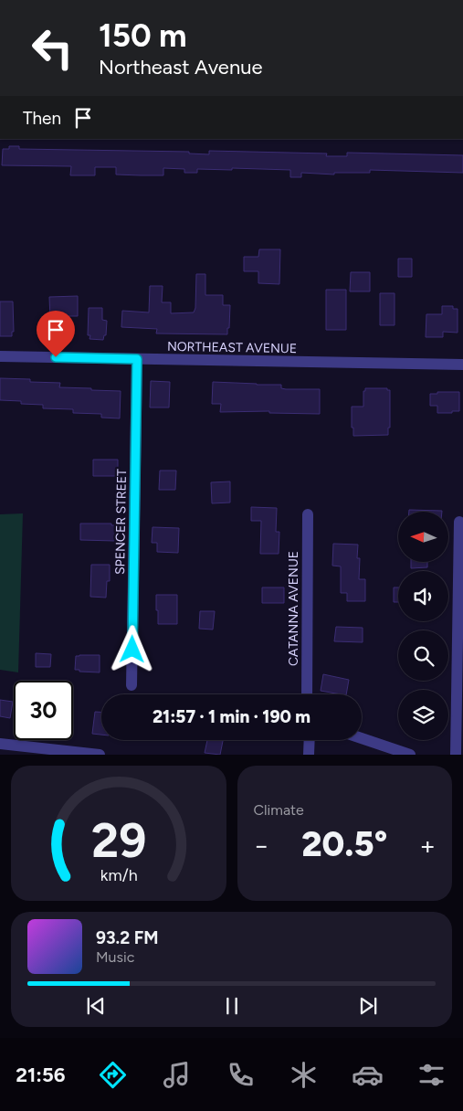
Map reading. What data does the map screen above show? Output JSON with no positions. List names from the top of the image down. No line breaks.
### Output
{"streets":{"street":["NORTHEAST AVENUE","SPENCER STREET","CATANNA AVENUE"]},"crossings":[["NORTHEAST AVENUE","SPENCER STREET"]],"north":"left","page":{"turn":["150 m","Northeast Avenue"],"then":"Then","limit":"30","trip":"21:57 · 1 min · 190 m","tile":"Climate","heat":["−","20.5°","+"],"song":["93.2 FM","Music"],"tabs":"21:56","gauge":["29","km/h"]}}
